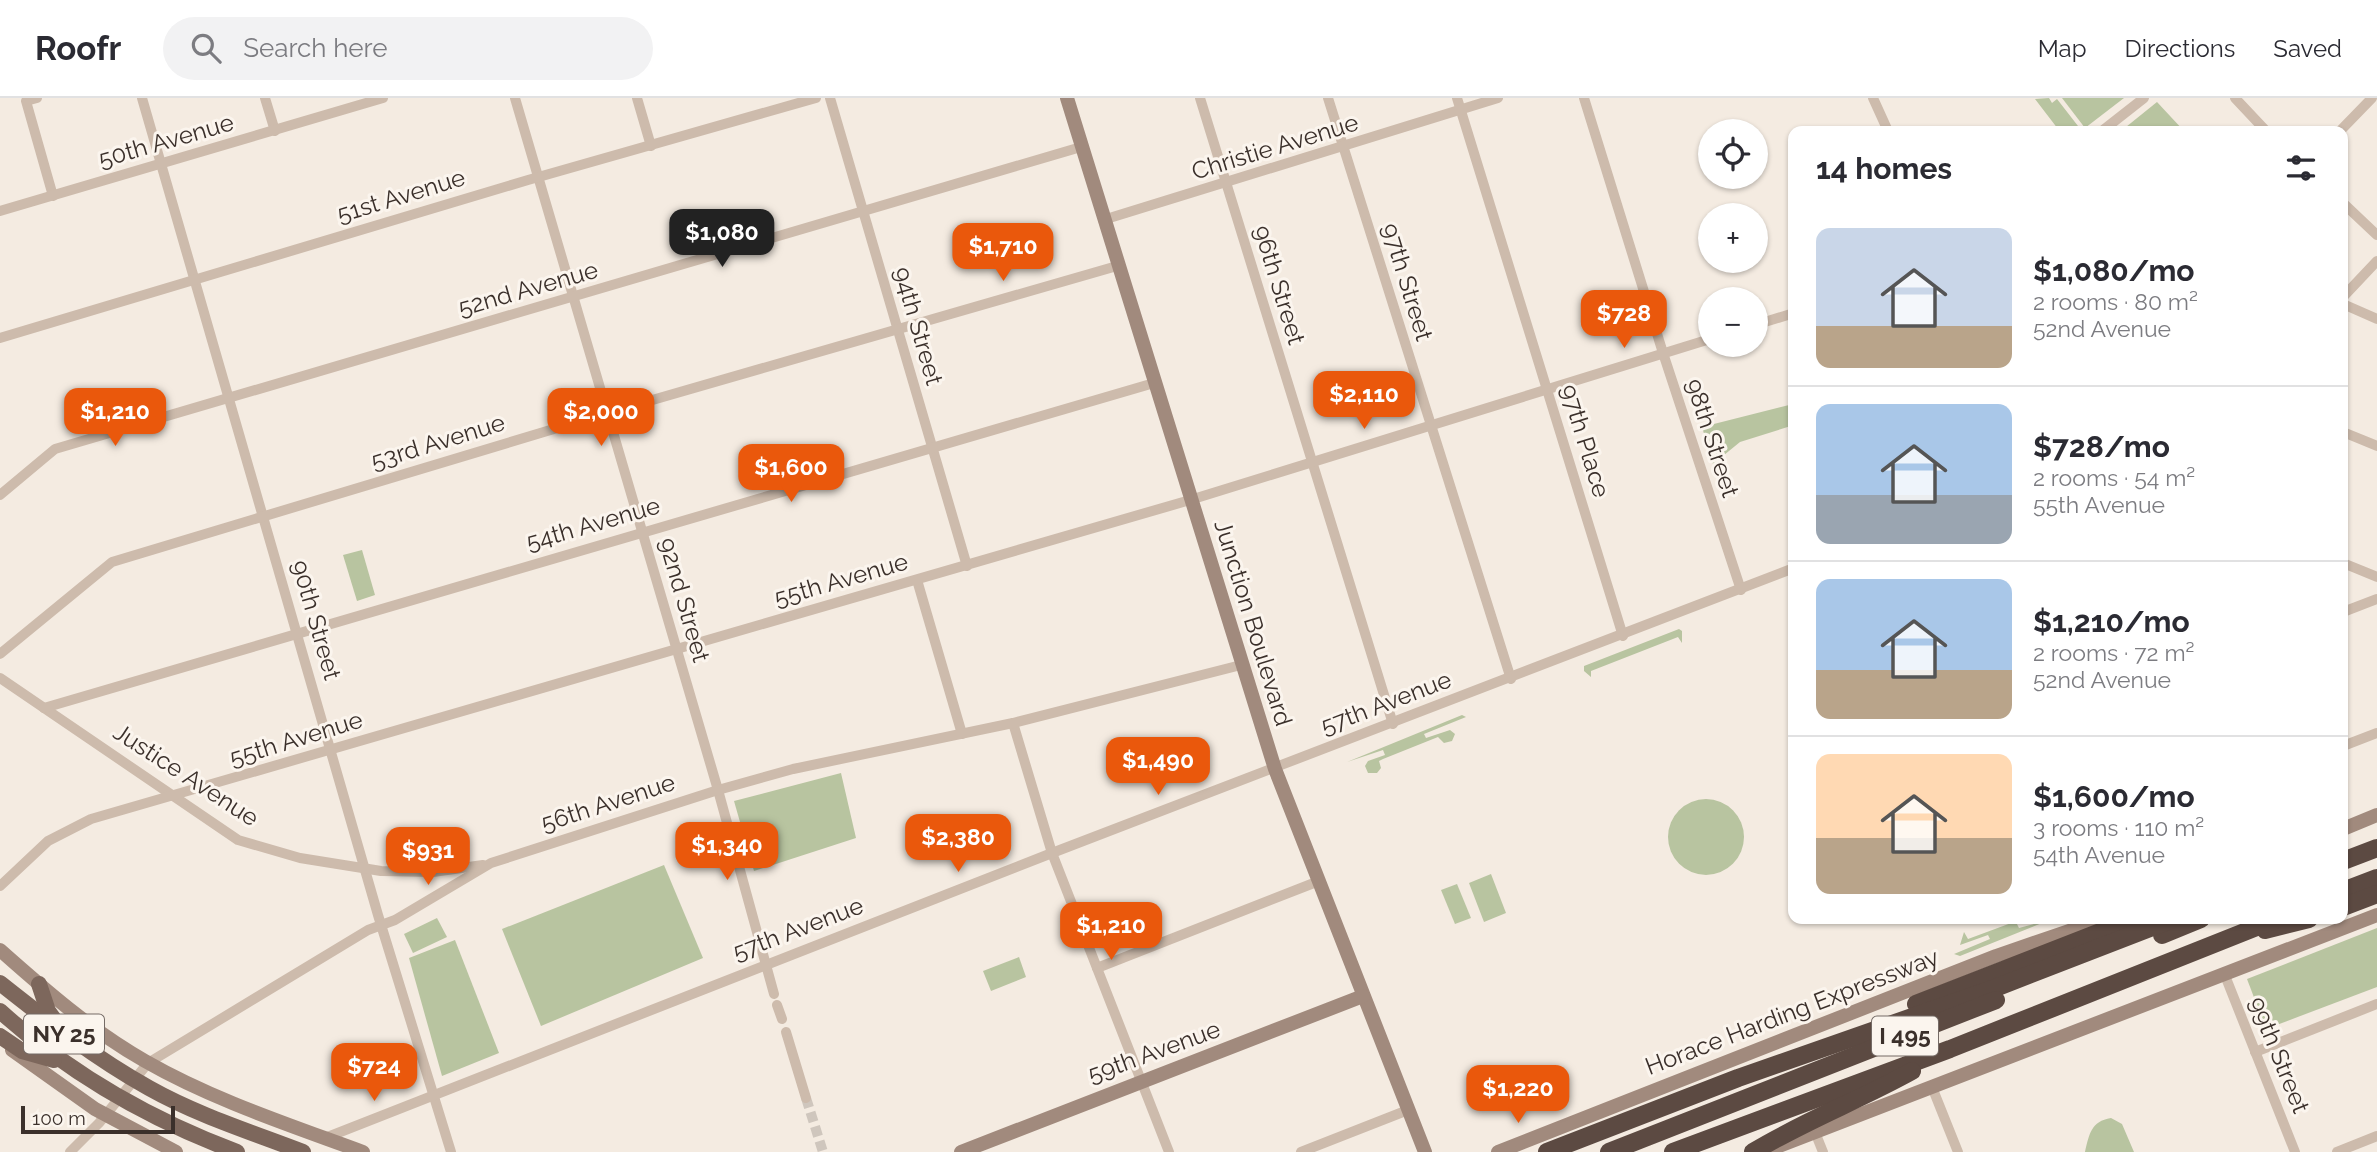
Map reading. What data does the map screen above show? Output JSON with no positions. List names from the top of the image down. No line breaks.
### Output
{"streets":{"highway":["I 495"],"main road":["Junction Boulevard","57th Avenue","Horace Harding Expressway","NY 25","59th Avenue"],"street":["50th Avenue","Christie Avenue","51st Avenue","97th Street","96th Street","52nd Avenue","94th Street","98th Street","97th Place","53rd Avenue","54th Avenue","55th Avenue","92nd Street","90th Street","Justice Avenue","56th Avenue","99th Street"]},"crossings":[["50th Avenue","90th Street"],["Christie Avenue","97th Street"],["Christie Avenue","96th Street"],["Christie Avenue","97th Place"],["Christie Avenue","Junction Boulevard"],["51st Avenue","92nd Street"],["51st Avenue","90th Street"],["97th Street","55th Avenue"],["97th Street","57th Avenue"],["96th Street","55th Avenue"],["96th Street","57th Avenue"],["52nd Avenue","94th Street"],["52nd Avenue","92nd Street"],["52nd Avenue","90th Street"],["52nd Avenue","Junction Boulevard"],["94th Street","53rd Avenue"],["94th Street","54th Avenue"],["94th Street","55th Avenue"],["98th Street","55th Avenue"],["98th Street","57th Avenue"],["97th Place","55th Avenue"],["97th Place","57th Avenue"],["53rd Avenue","92nd Street"],["53rd Avenue","90th Street"],["53rd Avenue","Junction Boulevard"],["54th Avenue","92nd Street"],["54th Avenue","90th Street"],["54th Avenue","Junction Boulevard"],["54th Avenue","Justice Avenue"],["55th Avenue","92nd Street"],["55th Avenue","90th Street"],["55th Avenue","Junction Boulevard"],["55th Avenue","Justice Avenue"],["92nd Street","57th Avenue"],["92nd Street","56th Avenue"],["90th Street","57th Avenue"],["90th Street","Justice Avenue"],["90th Street","56th Avenue"],["Junction Boulevard","57th Avenue"],["Junction Boulevard","56th Avenue"],["Junction Boulevard","59th Avenue"],["57th Avenue","NY 25"],["Justice Avenue","56th Avenue"],["56th Avenue","NY 25"]],"scale_bar":"100 m","page":{"header":"Roofr","search":"Search here","nav":["Map","Directions","Saved"],"map_buttons":["+","−"],"heading":"14 homes","price":["$1,080","$1,710","$728","$2,110","$1,210","$2,000","$1,600","$1,490","$2,380","$1,340","$931","$1,210","$724","$1,220"],"list":[{"name":"$1,080/mo","note":"2 rooms · 80 m² · 52nd Avenue"},{"name":"$728/mo","note":"2 rooms · 54 m² · 55th Avenue"},{"name":"$1,210/mo","note":"2 rooms · 72 m² · 52nd Avenue"},{"name":"$1,600/mo","note":"3 rooms · 110 m² · 54th Avenue"}],"scale":"100 m"}}
